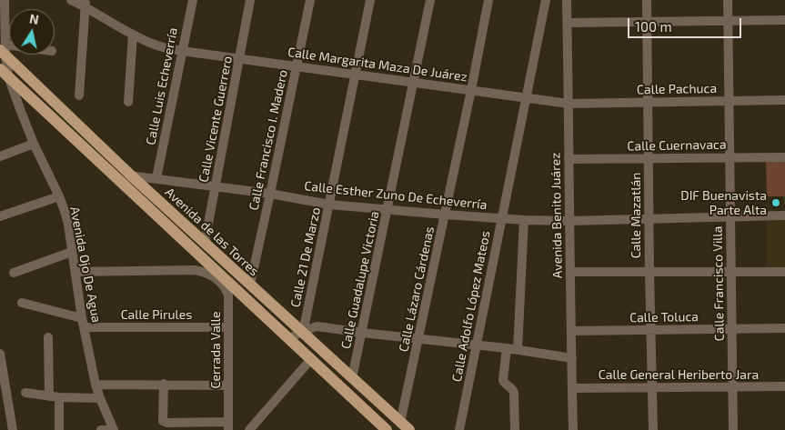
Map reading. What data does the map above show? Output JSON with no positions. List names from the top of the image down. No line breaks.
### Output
{"streets":{"main road":["Avenida de las Torres"],"street":["Calle Margarita Maza De Juárez","Calle Luis Echeverría","Calle Pachuca","Calle Vicente Guerrero","Calle Francisco I. Madero","Calle Cuernavaca","Calle Esther Zuno De Echeverría","Avenida Benito Juárez","Calle Mazatlán","Calle 21 De Marzo","Avenida Ojo De Agua","Calle Guadalupe Victoria","Calle Francisco Villa","Calle Lázaro Cárdenas","Calle Adolfo López Mateos","Calle Pirules","Calle Toluca","Cerrada Valle","Calle General Heriberto Jara"]},"crossings":[["Calle Margarita Maza De Juárez","Calle Luis Echeverría"],["Calle Margarita Maza De Juárez","Calle Pachuca"],["Calle Margarita Maza De Juárez","Calle Vicente Guerrero"],["Calle Margarita Maza De Juárez","Calle Francisco I. Madero"],["Calle Margarita Maza De Juárez","Avenida Benito Juárez"],["Calle Margarita Maza De Juárez","Calle 21 De Marzo"],["Calle Margarita Maza De Juárez","Calle Guadalupe Victoria"],["Calle Margarita Maza De Juárez","Calle Lázaro Cárdenas"],["Calle Margarita Maza De Juárez","Calle Adolfo López Mateos"],["Calle Luis Echeverría","Calle Esther Zuno De Echeverría"],["Calle Pachuca","Avenida Benito Juárez"],["Calle Pachuca","Calle Mazatlán"],["Calle Pachuca","Calle Francisco Villa"],["Calle Vicente Guerrero","Calle Esther Zuno De Echeverría"],["Calle Vicente Guerrero","Avenida de las Torres"],["Calle Francisco I. Madero","Calle Esther Zuno De Echeverría"],["Calle Francisco I. Madero","Avenida de las Torres"],["Calle Cuernavaca","Avenida Benito Juárez"],["Calle Cuernavaca","Calle Mazatlán"],["Calle Cuernavaca","Calle Francisco Villa"],["Calle Esther Zuno De Echeverría","Avenida Benito Juárez"],["Calle Esther Zuno De Echeverría","Calle Mazatlán"],["Calle Esther Zuno De Echeverría","Avenida de las Torres"],["Calle Esther Zuno De Echeverría","Calle 21 De Marzo"],["Calle Esther Zuno De Echeverría","Calle Guadalupe Victoria"],["Calle Esther Zuno De Echeverría","Calle Francisco Villa"],["Calle Esther Zuno De Echeverría","Calle Lázaro Cárdenas"],["Calle Esther Zuno De Echeverría","Calle Adolfo López Mateos"],["Avenida Benito Juárez","Calle Toluca"],["Avenida Benito Juárez","Calle General Heriberto Jara"],["Calle Mazatlán","Calle Toluca"],["Calle Mazatlán","Calle General Heriberto Jara"],["Avenida de las Torres","Calle 21 De Marzo"],["Avenida de las Torres","Avenida Ojo De Agua"],["Avenida de las Torres","Calle Guadalupe Victoria"],["Avenida de las Torres","Calle Lázaro Cárdenas"],["Avenida Ojo De Agua","Calle Pirules"],["Avenida Ojo De Agua","Cerrada Valle"],["Calle Francisco Villa","Calle Toluca"],["Calle Francisco Villa","Calle General Heriberto Jara"],["Calle Pirules","Cerrada Valle"]],"places":["DIF Buenavista Parte Alta"],"scale_bar":"100 m","north":"top"}
